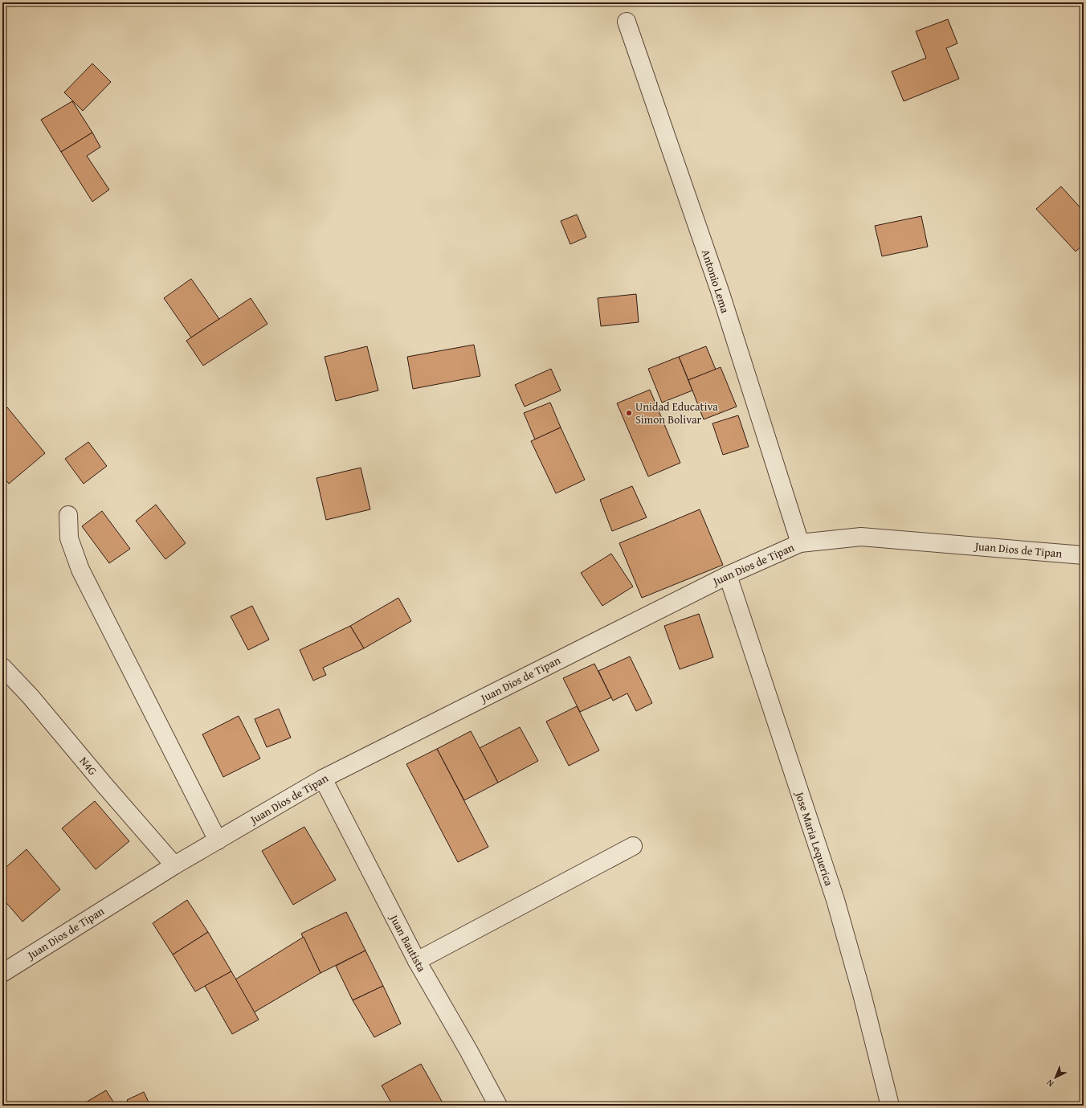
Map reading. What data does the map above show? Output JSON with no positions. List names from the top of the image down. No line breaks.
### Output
{"streets":{"street":["Antonio Lema","Juan Dios de Tipan","N4G","Jose Maria Lequerica","Juan Bautista"]},"crossings":[["Antonio Lema","Juan Dios de Tipan"],["Juan Dios de Tipan","N4G"],["Juan Dios de Tipan","Jose Maria Lequerica"],["Juan Dios de Tipan","Juan Bautista"]],"places":["Unidad Educativa Simon Bolivar"],"north":"bottom left"}
